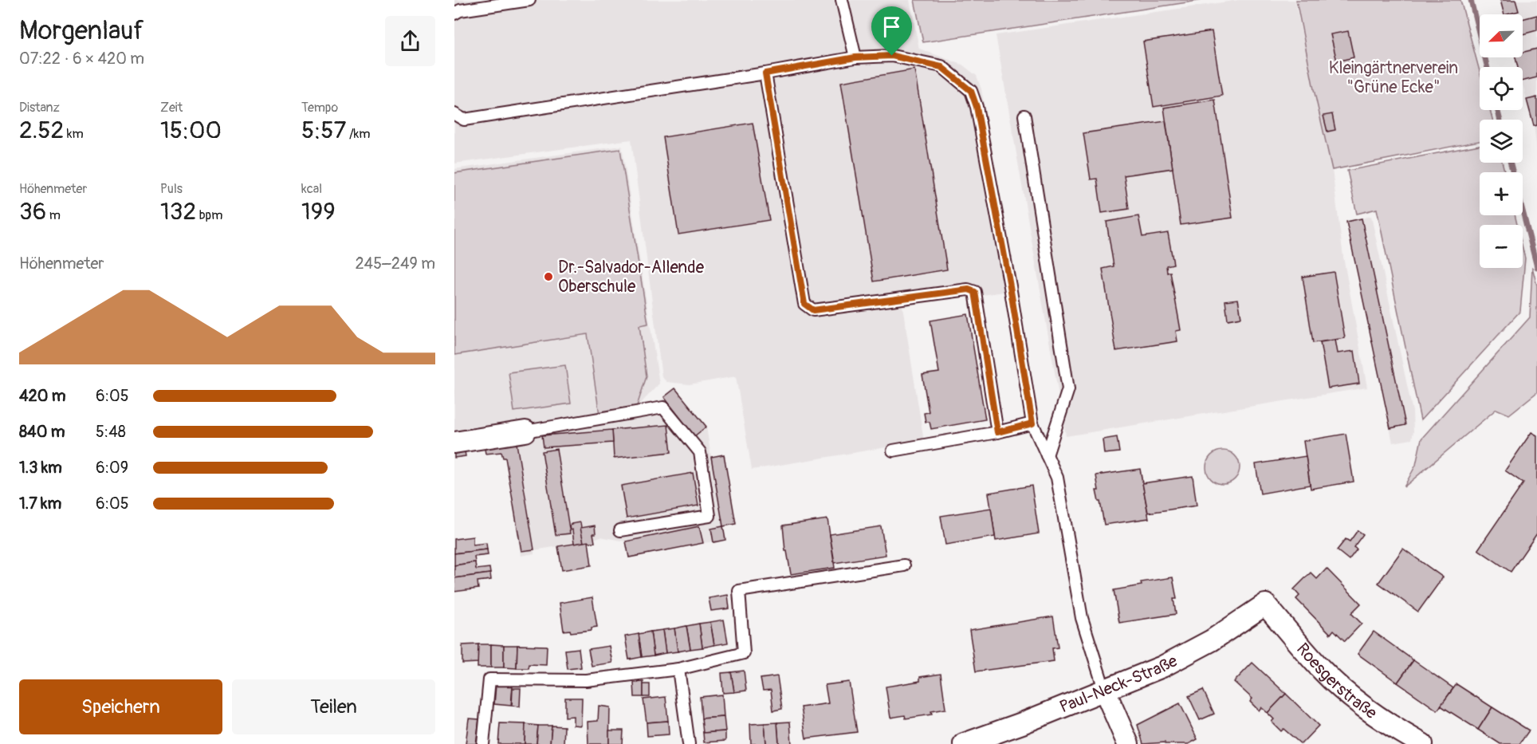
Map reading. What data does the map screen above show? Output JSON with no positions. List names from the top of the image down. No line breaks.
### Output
{"streets":{"street":["Roesgerstraße","Paul-Neck-Straße"]},"crossings":[["Roesgerstraße","Paul-Neck-Straße"]],"parks":["Kleingärtnerverein \"Grüne Ecke\""],"places":["Dr.-Salvador-Allende Oberschule"],"north":"bottom left","page":{"heading":["Morgenlauf","07:22 · 6 × 420 m"],"map_buttons":["+","−"],"stats":[["Distanz","2.52 km"],["Zeit","15:00"],["Tempo","5:57 /km"],["Höhenmeter","36 m"],["Puls","132 bpm"],["kcal","199"]],"chart":["Höhenmeter","245–249 m"],"list":[{"name":"420 m","note":"6:05"},{"name":"840 m","note":"5:48"},{"name":"1.3 km","note":"6:09"},{"name":"1.7 km","note":"6:05"}],"buttons":["Speichern","Teilen"]}}
